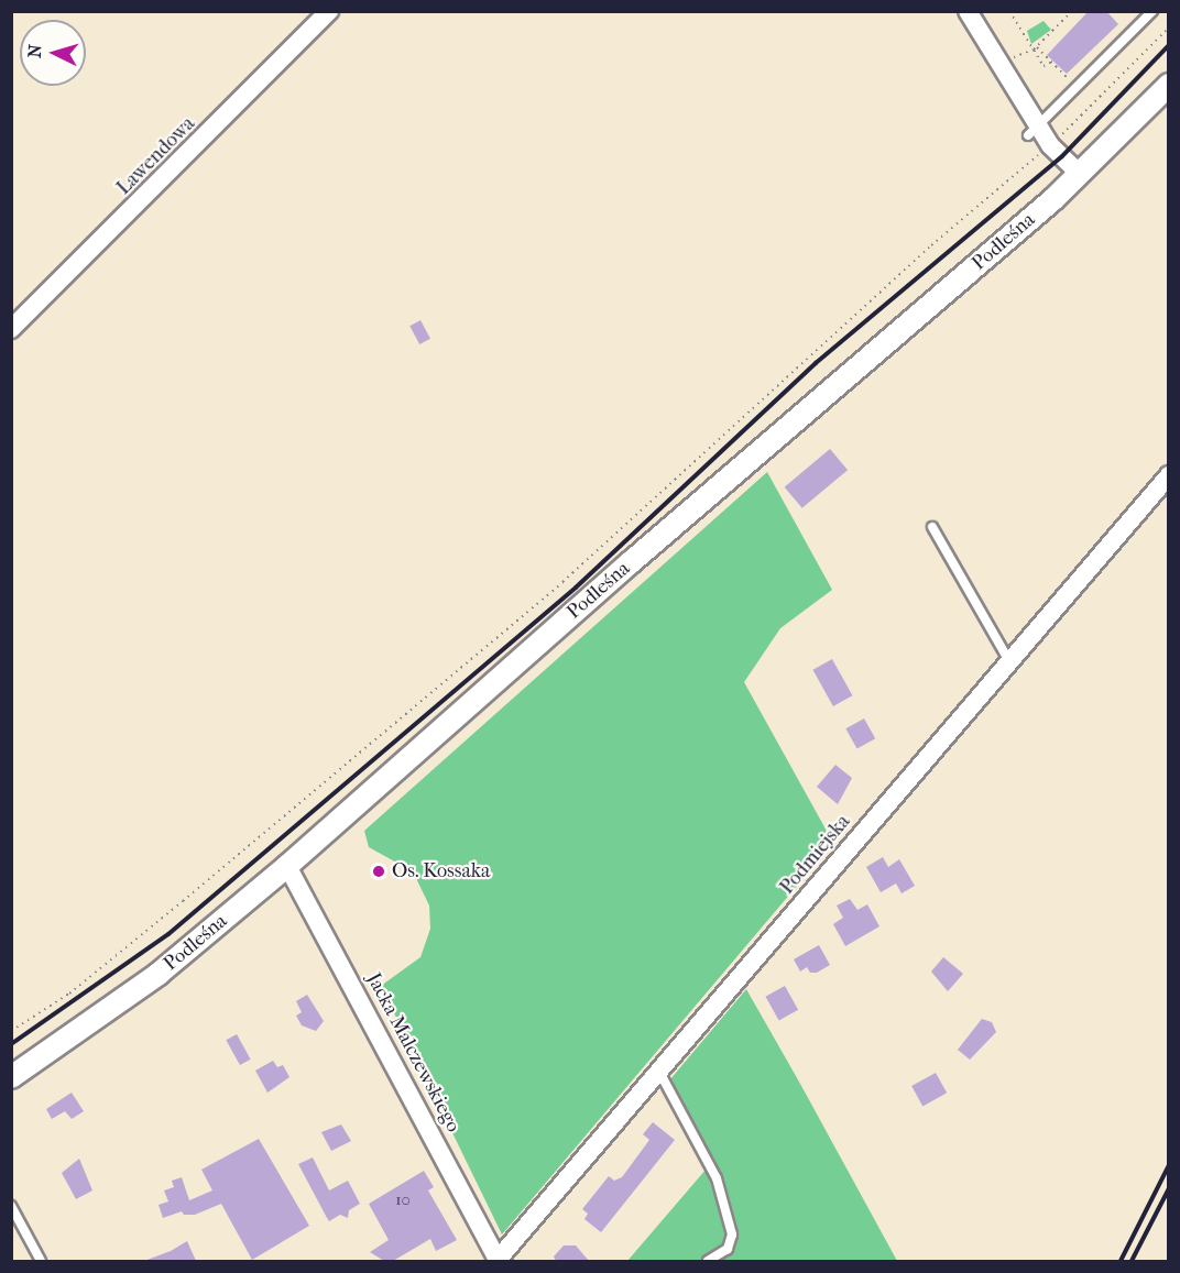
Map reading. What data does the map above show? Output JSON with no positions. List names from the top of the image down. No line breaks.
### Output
{"streets":{"street":["Lawendowa","Podleśna","Podmiejska","Jacka Malczewskiego"]},"crossings":[["Podleśna","Jacka Malczewskiego"],["Podmiejska","Jacka Malczewskiego"]],"places":["Os. Kossaka"],"house_numbers":["10"],"north":"left"}
